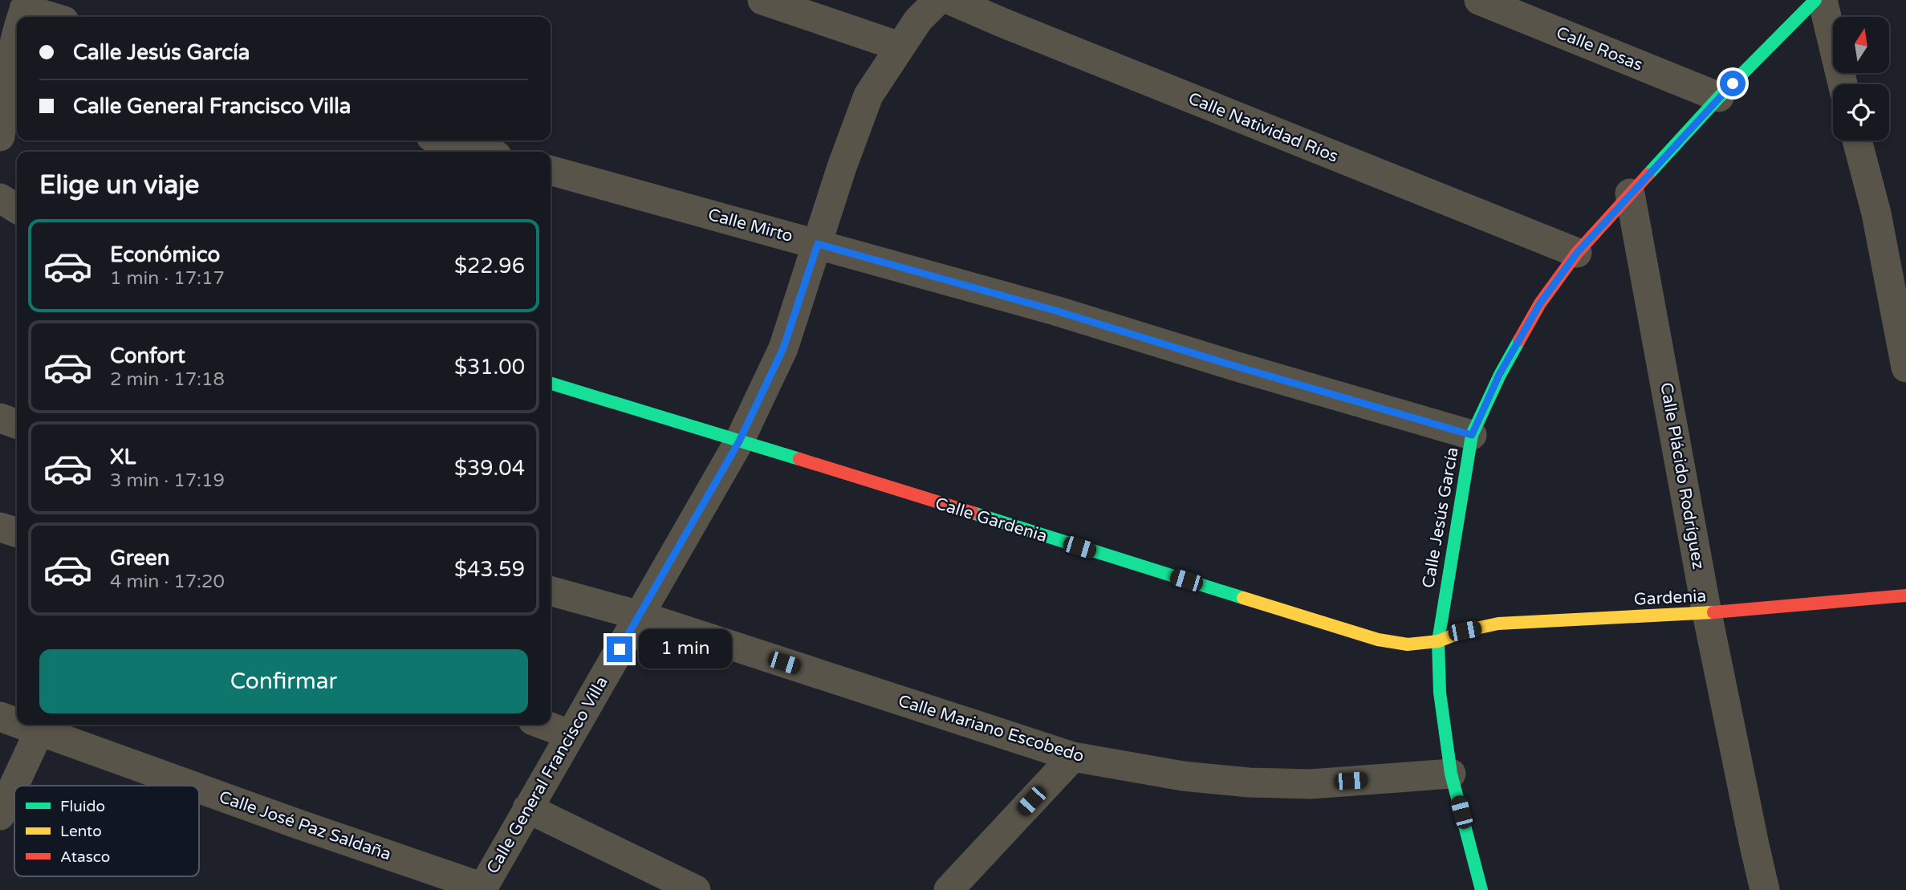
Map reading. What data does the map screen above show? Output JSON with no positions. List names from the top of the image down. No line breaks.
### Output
{"streets":{"street":["Calle Rosas","Calle Natividad Ríos","Calle Mirto","Calle Plácido Rodríguez","Calle Jesús García","Calle Gardenia","Gardenia","Calle Mariano Escobedo","Calle General Francisco Villa","Calle José Paz Saldaña"]},"crossings":[["Calle Rosas","Calle Jesús García"],["Calle Natividad Ríos","Calle Jesús García"],["Calle Mirto","Calle Jesús García"],["Calle Mirto","Calle General Francisco Villa"],["Calle Plácido Rodríguez","Calle Jesús García"],["Calle Plácido Rodríguez","Gardenia"],["Calle Jesús García","Calle Gardenia"],["Calle Jesús García","Gardenia"],["Calle Jesús García","Calle Mariano Escobedo"],["Calle Gardenia","Gardenia"],["Calle Gardenia","Calle General Francisco Villa"],["Calle Mariano Escobedo","Calle General Francisco Villa"],["Calle General Francisco Villa","Calle José Paz Saldaña"]],"legend":["Fluido","Lento","Atasco"],"north":"top","page":{"banner":["Calle Jesús García","Calle General Francisco Villa"],"heading":"Elige un viaje","list":[{"name":"Económico","note":"1 min · 17:17","value":"$22.96"},{"name":"Confort","note":"2 min · 17:18","value":"$31.00"},{"name":"XL","note":"3 min · 17:19","value":"$39.04"},{"name":"Green","note":"4 min · 17:20","value":"$43.59"}],"bubble":"1 min","buttons":"Confirmar"}}
